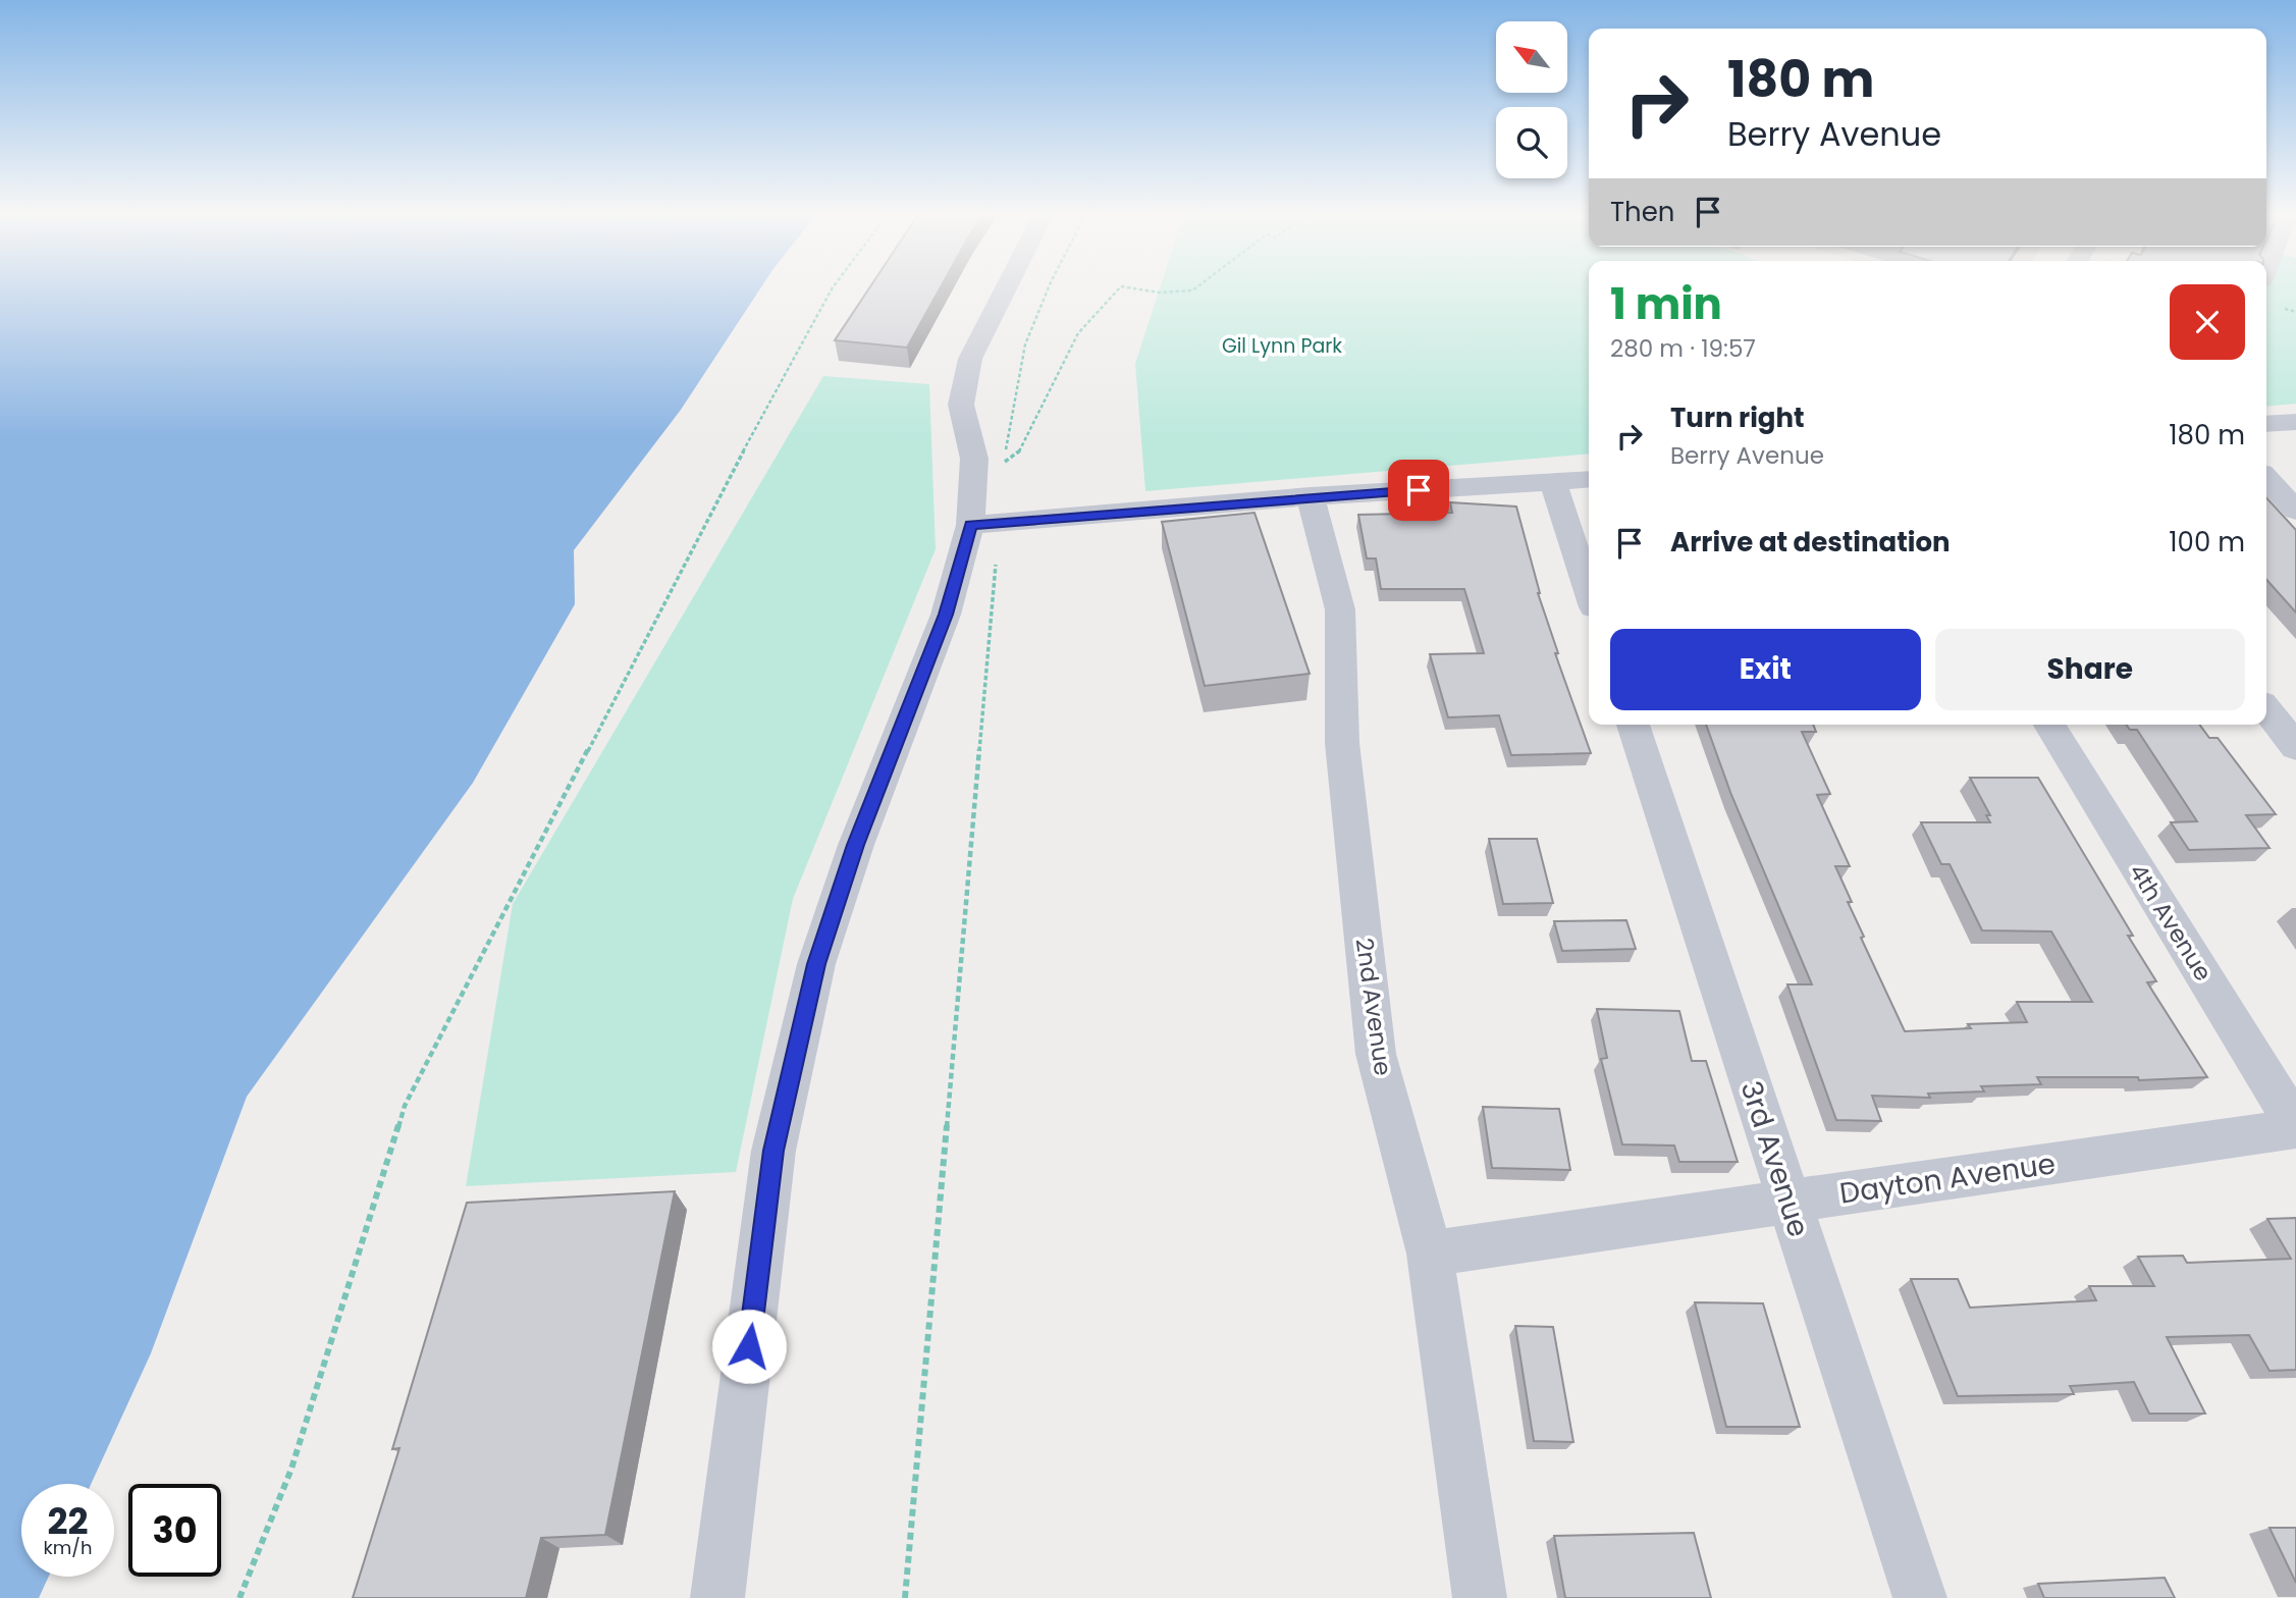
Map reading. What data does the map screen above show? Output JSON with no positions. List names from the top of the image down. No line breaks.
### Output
{"streets":{"street":["4th Avenue","2nd Avenue","3rd Avenue","Dayton Avenue"]},"crossings":[["4th Avenue","Dayton Avenue"],["2nd Avenue","Dayton Avenue"],["3rd Avenue","Dayton Avenue"]],"parks":["Gil Lynn Park"],"north":"top left","page":{"turn":["180 m","Berry Avenue"],"then":"Then","heading":["1 min","280 m · 19:57"],"list":[{"name":"Turn right","note":"Berry Avenue","value":"180 m"},{"name":"Arrive at destination","value":"100 m"}],"buttons":["Exit","Share"],"speed":"22 km/h","limit":"30"}}
